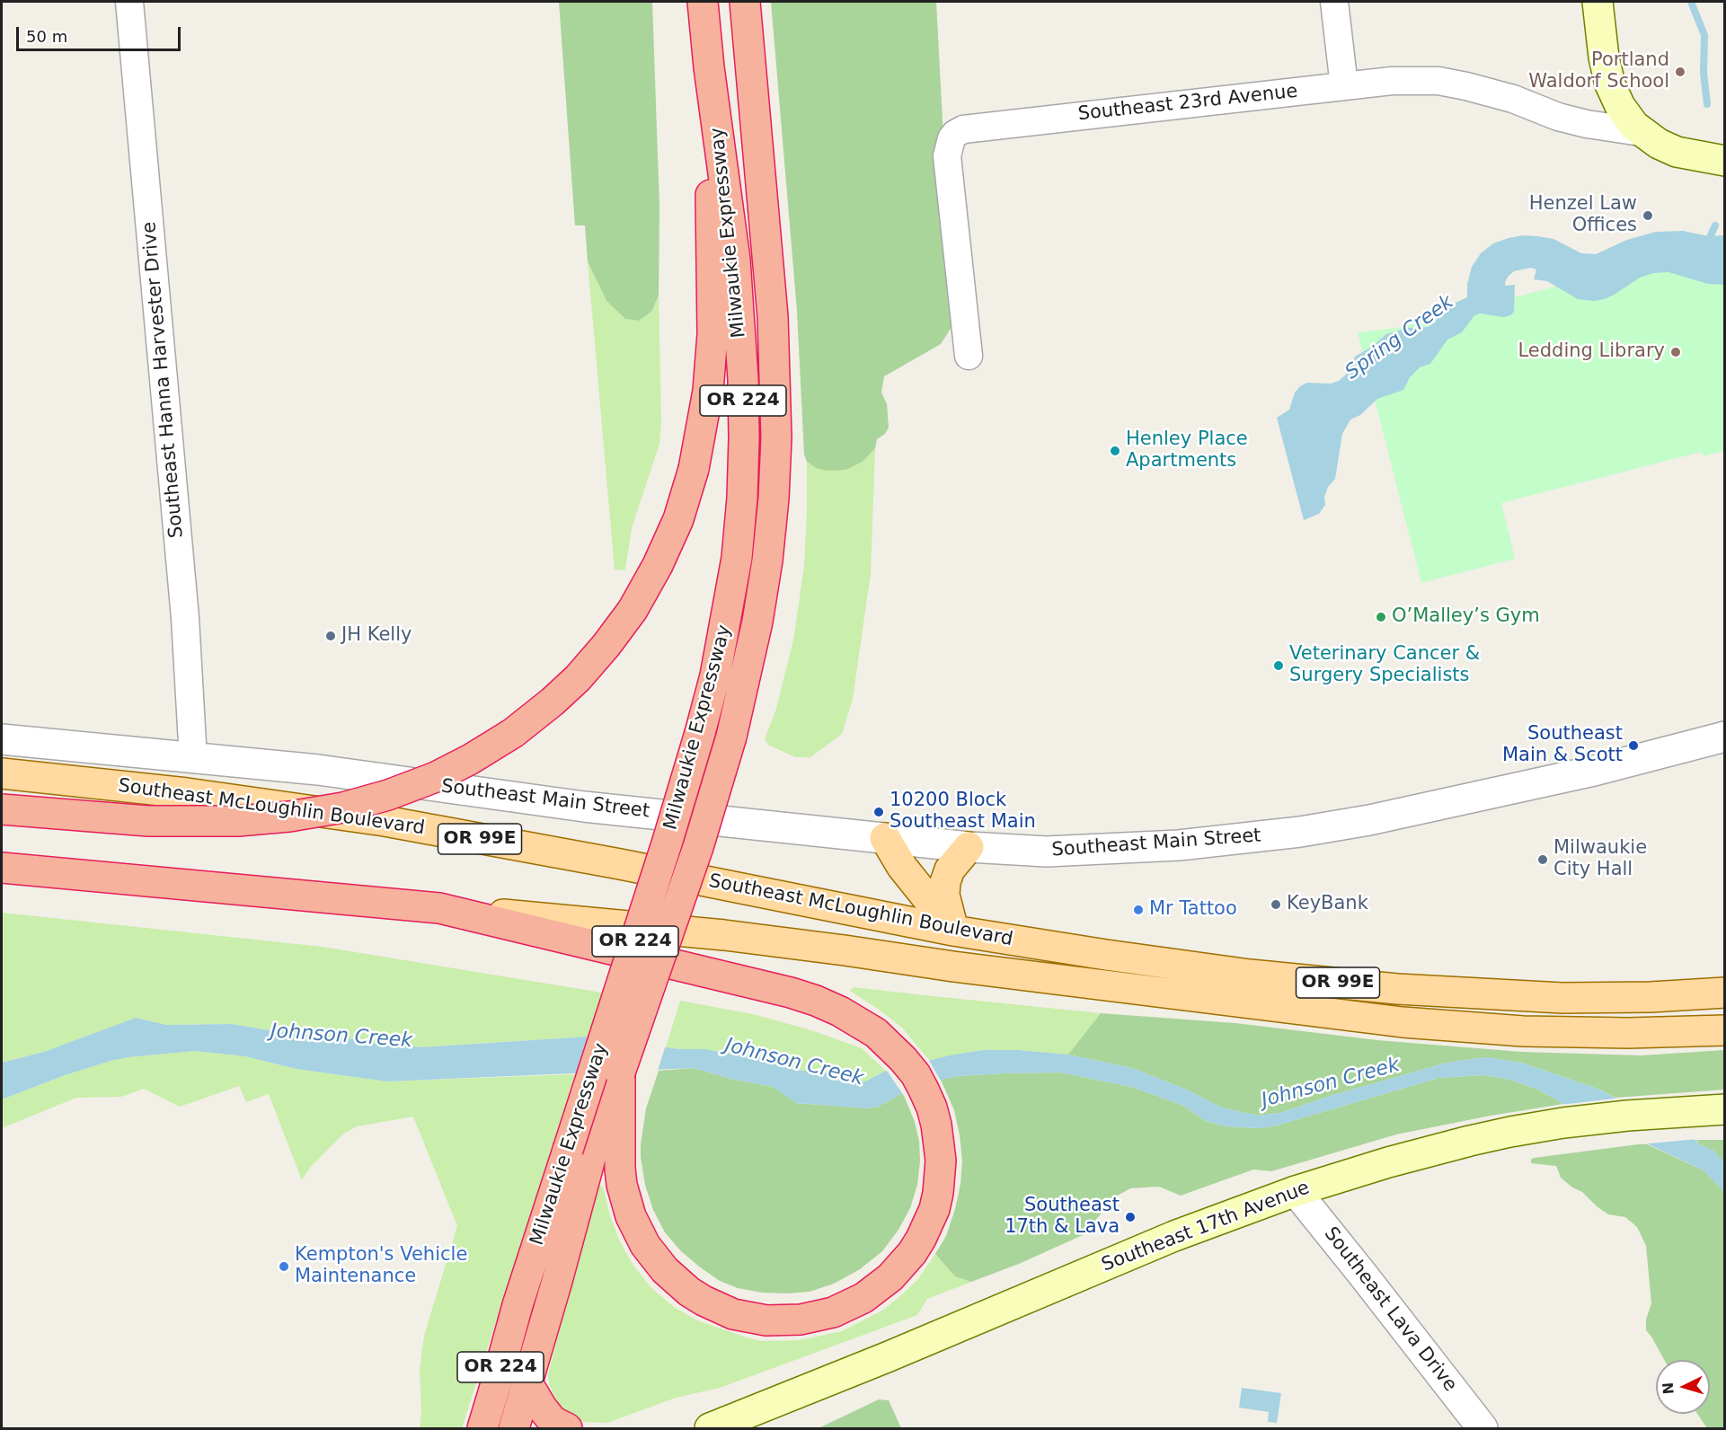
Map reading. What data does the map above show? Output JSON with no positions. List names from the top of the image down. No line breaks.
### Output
{"streets":{"highway":["Milwaukie Expressway","OR 224","Southeast McLoughlin Boulevard","OR 99E"],"main road":["Southeast 17th Avenue"],"street":["Southeast 23rd Avenue","Southeast Hanna Harvester Drive","Southeast Main Street","Southeast Lava Drive"]},"crossings":[["Southeast Hanna Harvester Drive","Southeast Main Street"],["Southeast 17th Avenue","Southeast Lava Drive"]],"water":["Spring Creek","Johnson Creek"],"places":["Portland Waldorf School","Henzel Law Offices","Ledding Library","Henley Place Apartments","O’Malley’s Gym","JH Kelly","Veterinary Cancer & Surgery Specialists","Southeast Main & Scott","10200 Block Southeast Main","Milwaukie City Hall","KeyBank","Mr Tattoo","Southeast 17th & Lava","Kempton's Vehicle Maintenance"],"scale_bar":"50 m","north":"left"}
